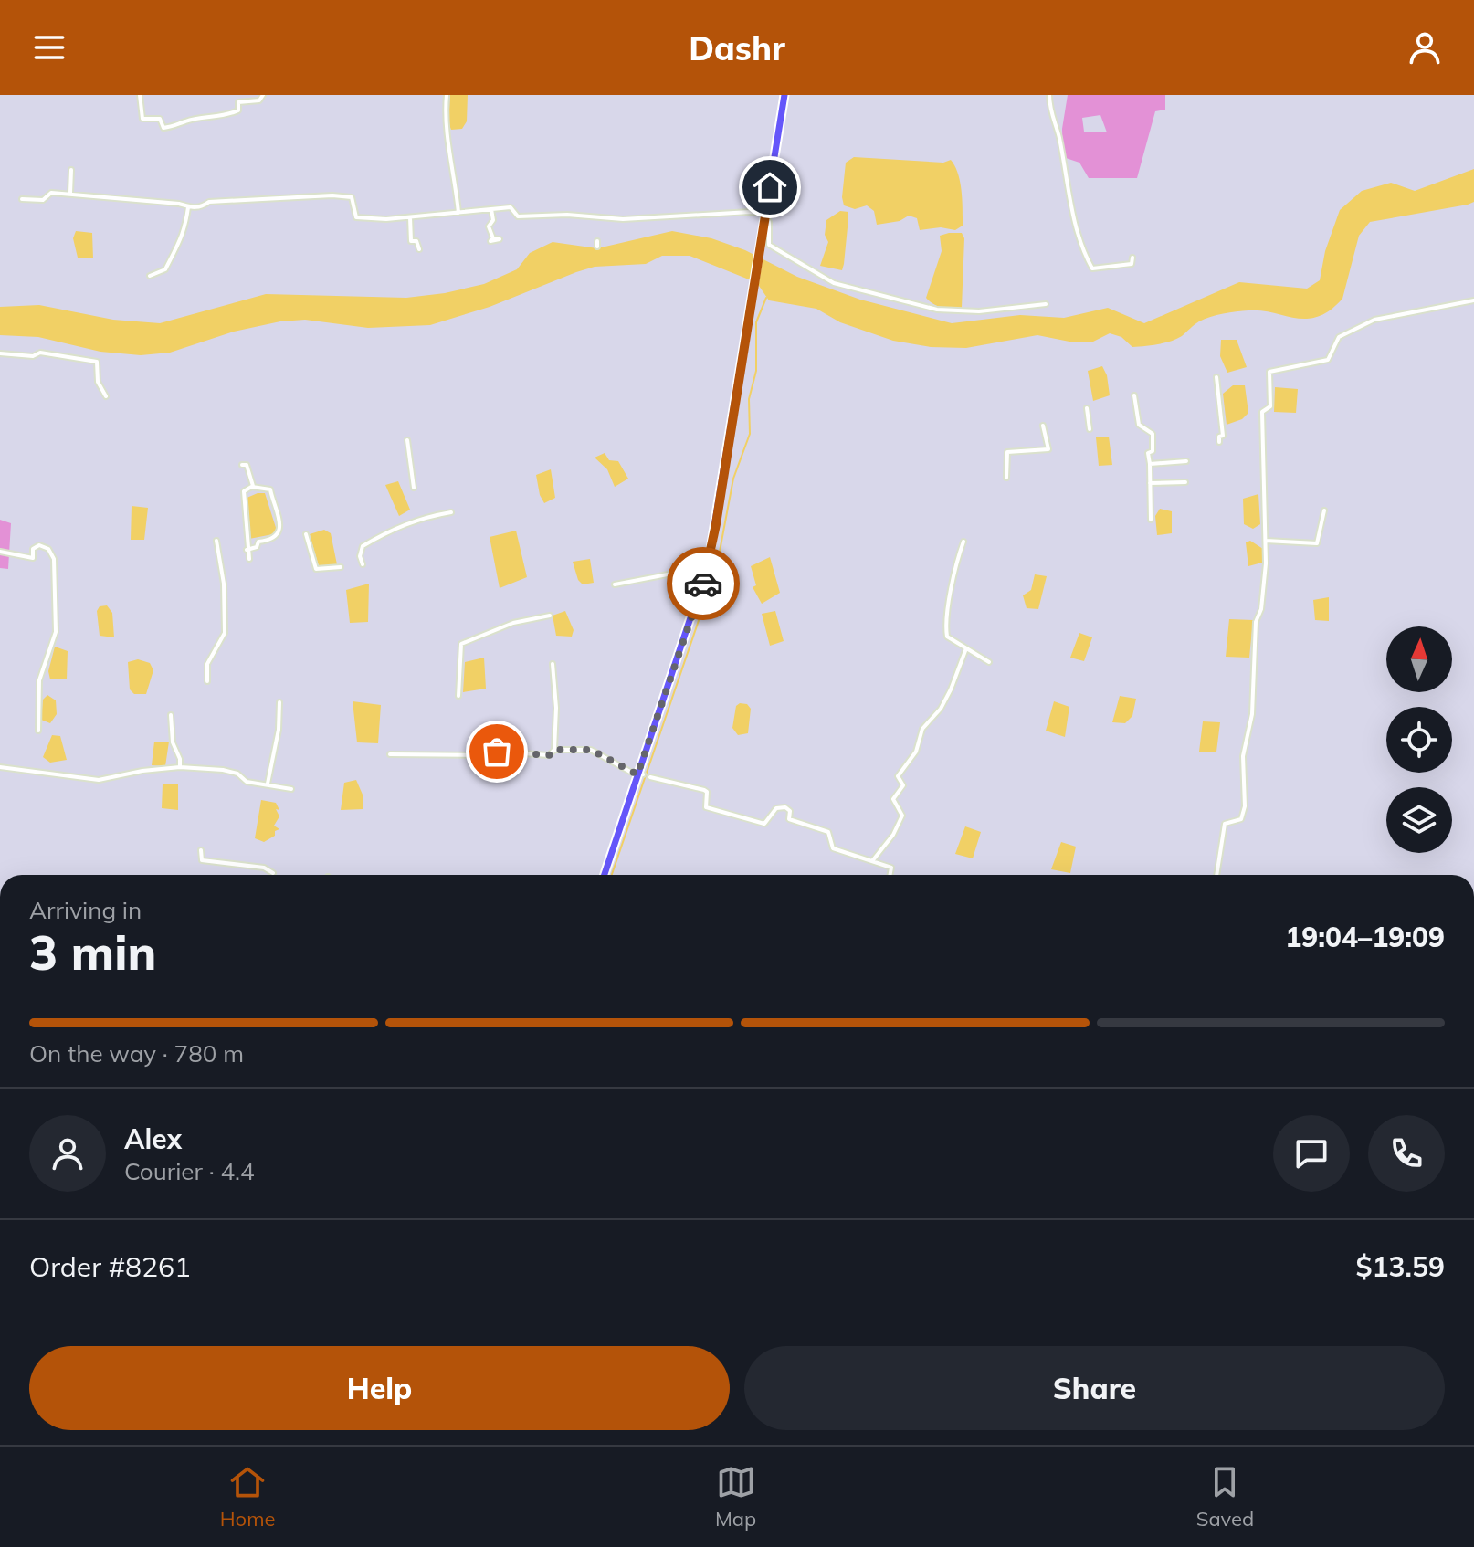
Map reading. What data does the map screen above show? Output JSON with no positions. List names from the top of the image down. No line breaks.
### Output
{"north":"top","page":{"header":"Dashr","heading":["3 min","Arriving in","19:04–19:09"],"panel":["Alex","Courier · 4.4","Order #8261","$13.59"],"bar":"On the way · 780 m","buttons":["Help","Share"],"tabs":["Home","Map","Saved"]}}
